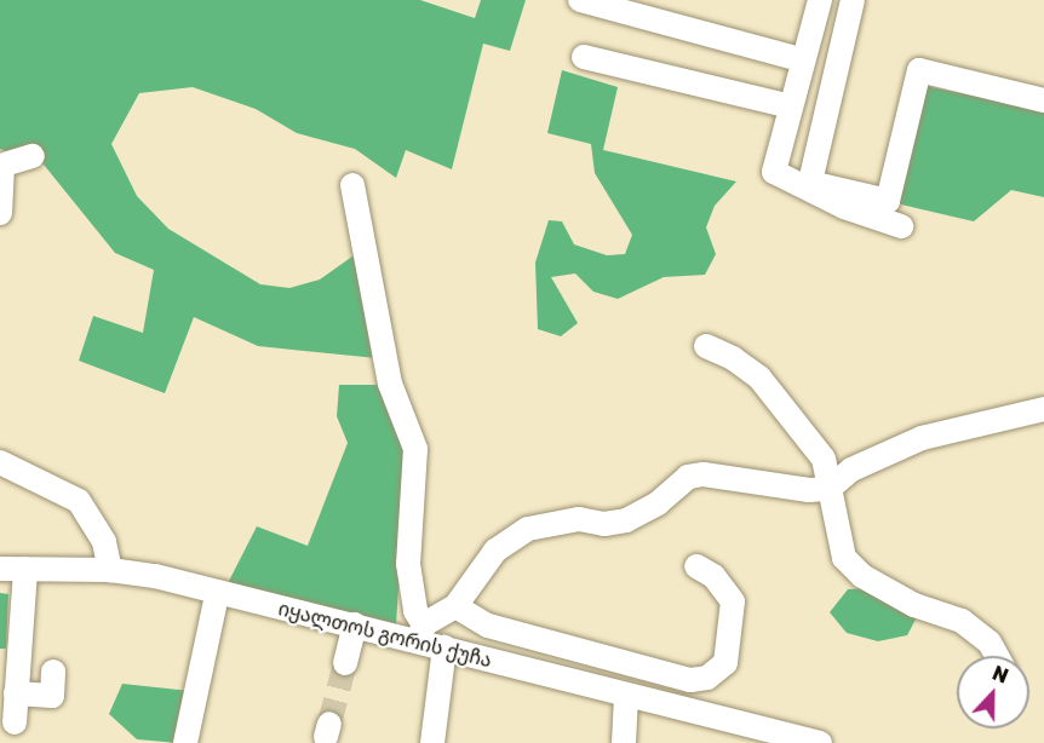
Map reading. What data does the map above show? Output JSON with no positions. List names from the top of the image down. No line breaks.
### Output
{"streets":{"street":["იყალთოს გორის ქუჩა"]},"north":"top"}
